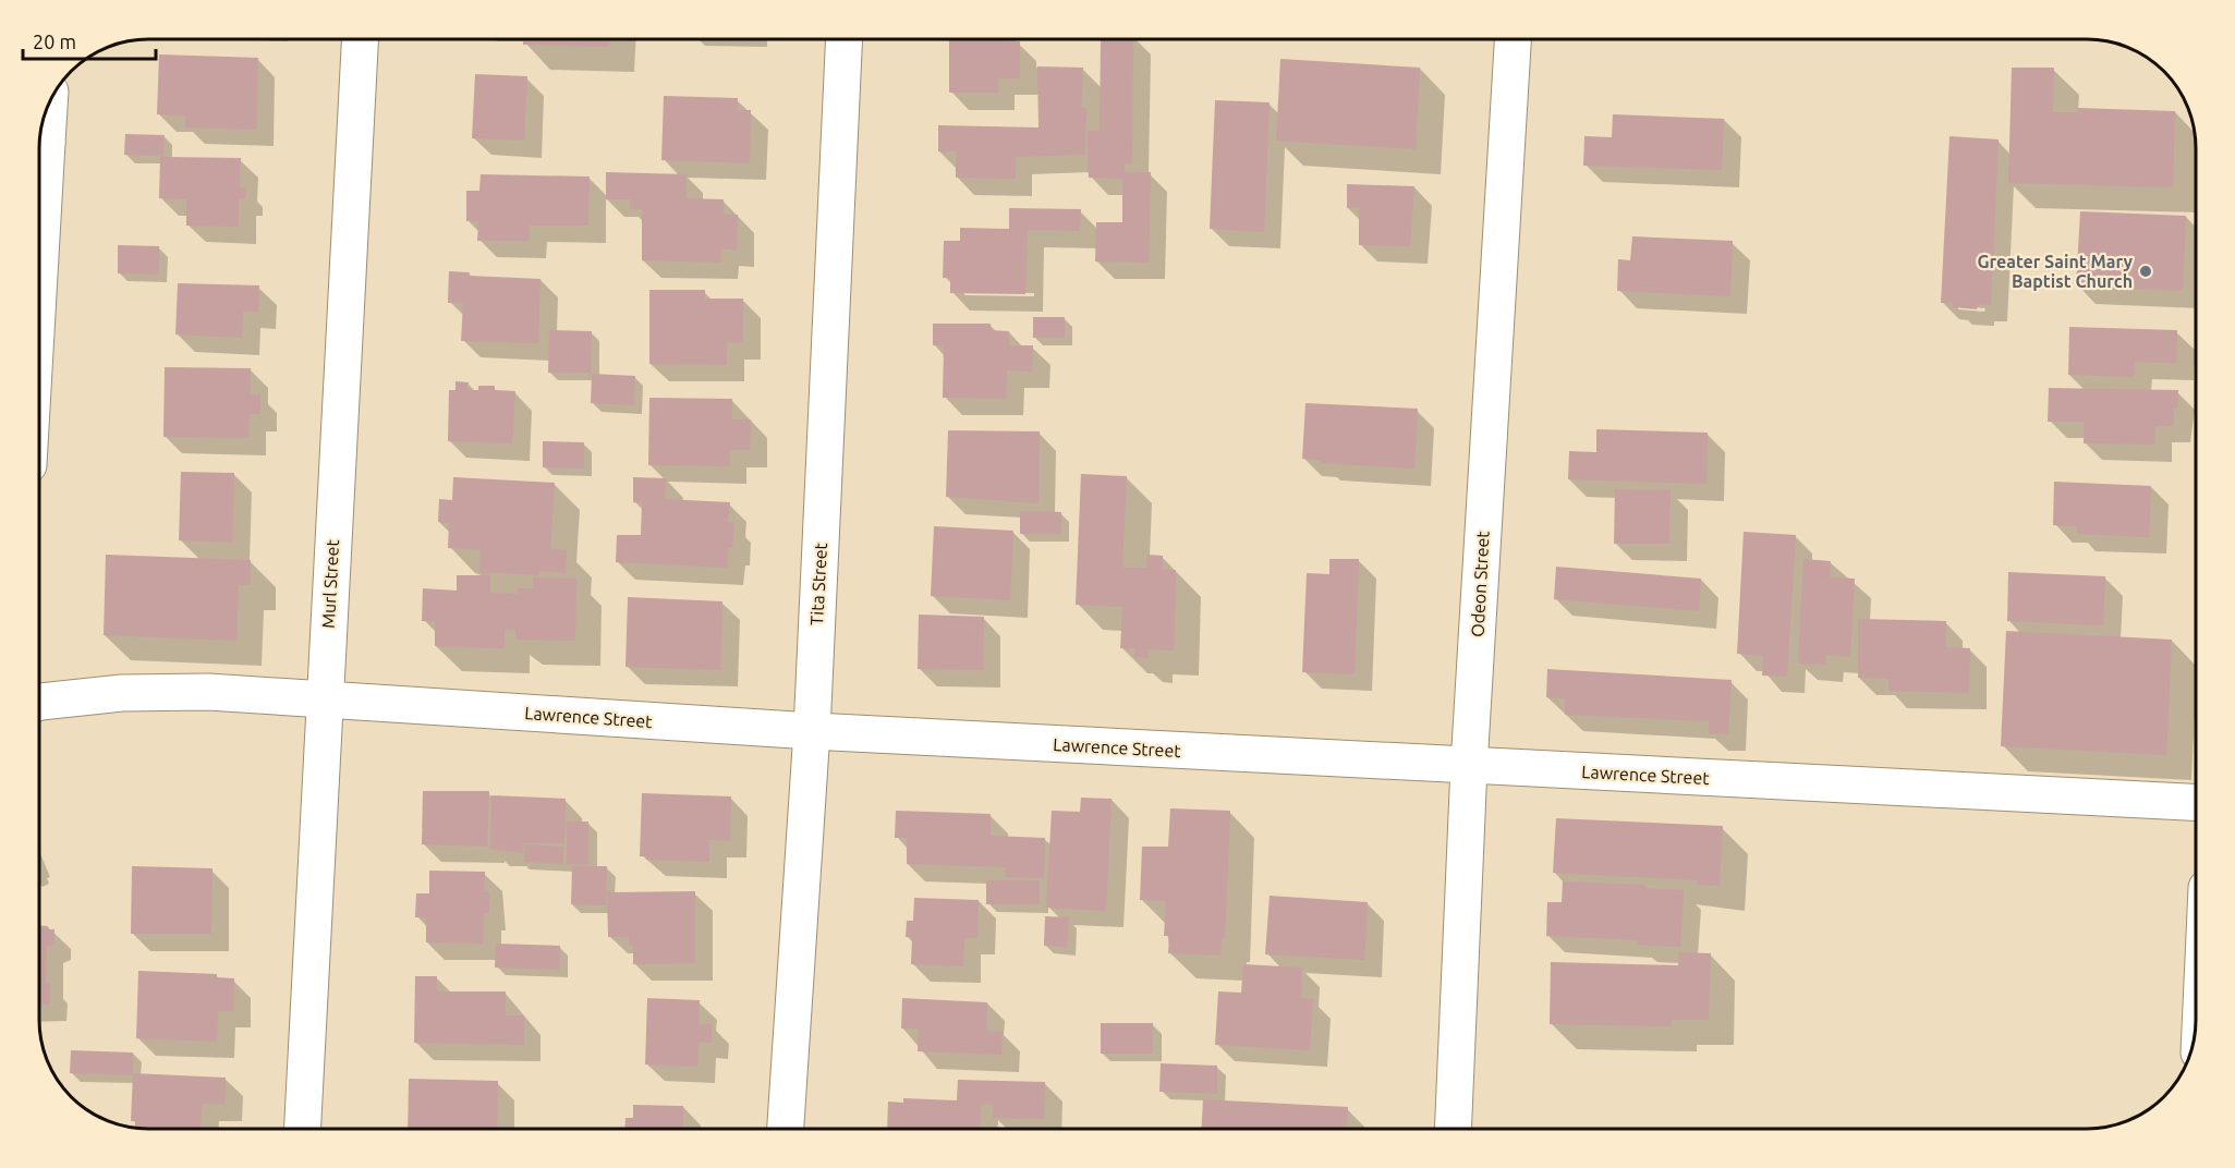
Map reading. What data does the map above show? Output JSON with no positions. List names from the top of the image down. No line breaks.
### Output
{"streets":{"street":["Murl Street","Tita Street","Odeon Street","Lawrence Street"]},"crossings":[["Murl Street","Lawrence Street"],["Tita Street","Lawrence Street"],["Odeon Street","Lawrence Street"]],"places":["Greater Saint Mary Baptist Church"],"scale_bar":"20 m"}
